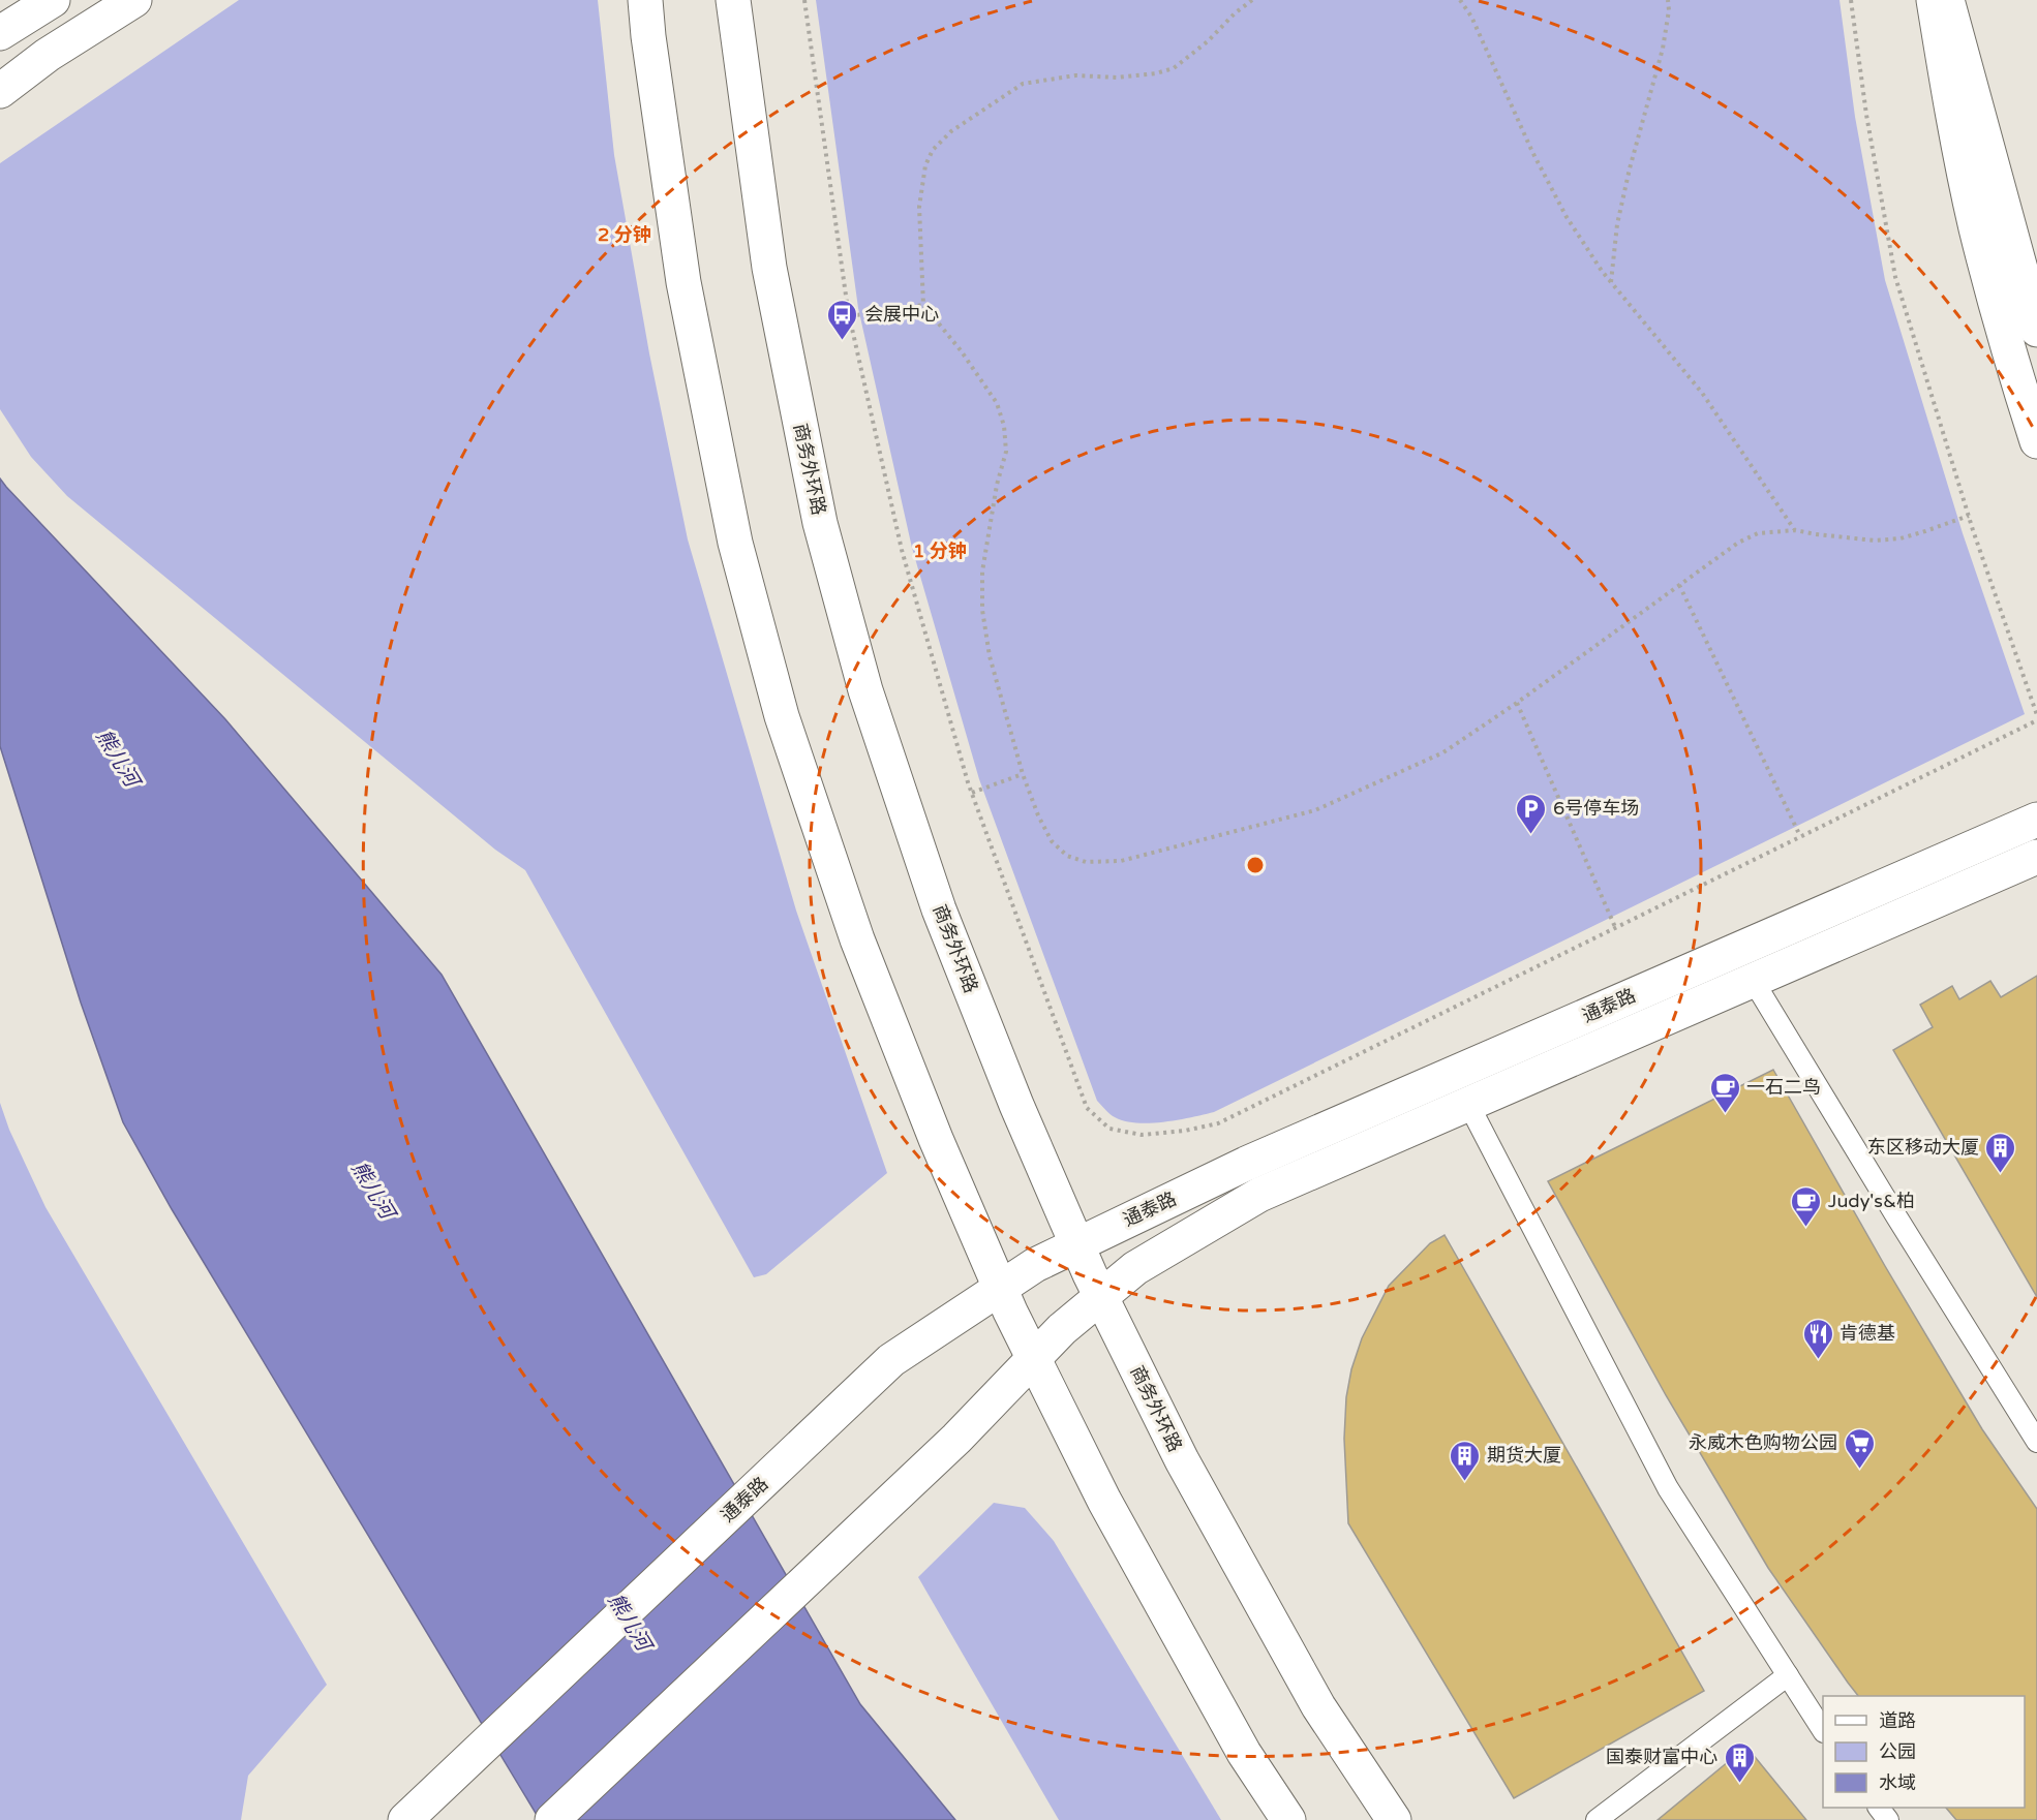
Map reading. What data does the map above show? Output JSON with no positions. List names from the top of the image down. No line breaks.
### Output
{"streets":{"street":["商务外环路","通泰路"]},"crossings":[["商务外环路","通泰路"]],"water":["熊儿河"],"places":{"bus stop":["会展中心"],"parking":["6号停车场"],"cafe":["一石二鸟","Judy's&柏"],"building":["东区移动大厦","期货大厦","国泰财富中心"],"restaurant":["肯德基"],"supermarket":["永威木色购物公园"]},"legend":["道路","公园","水域"],"rings":["2 分钟","1 分钟"]}
